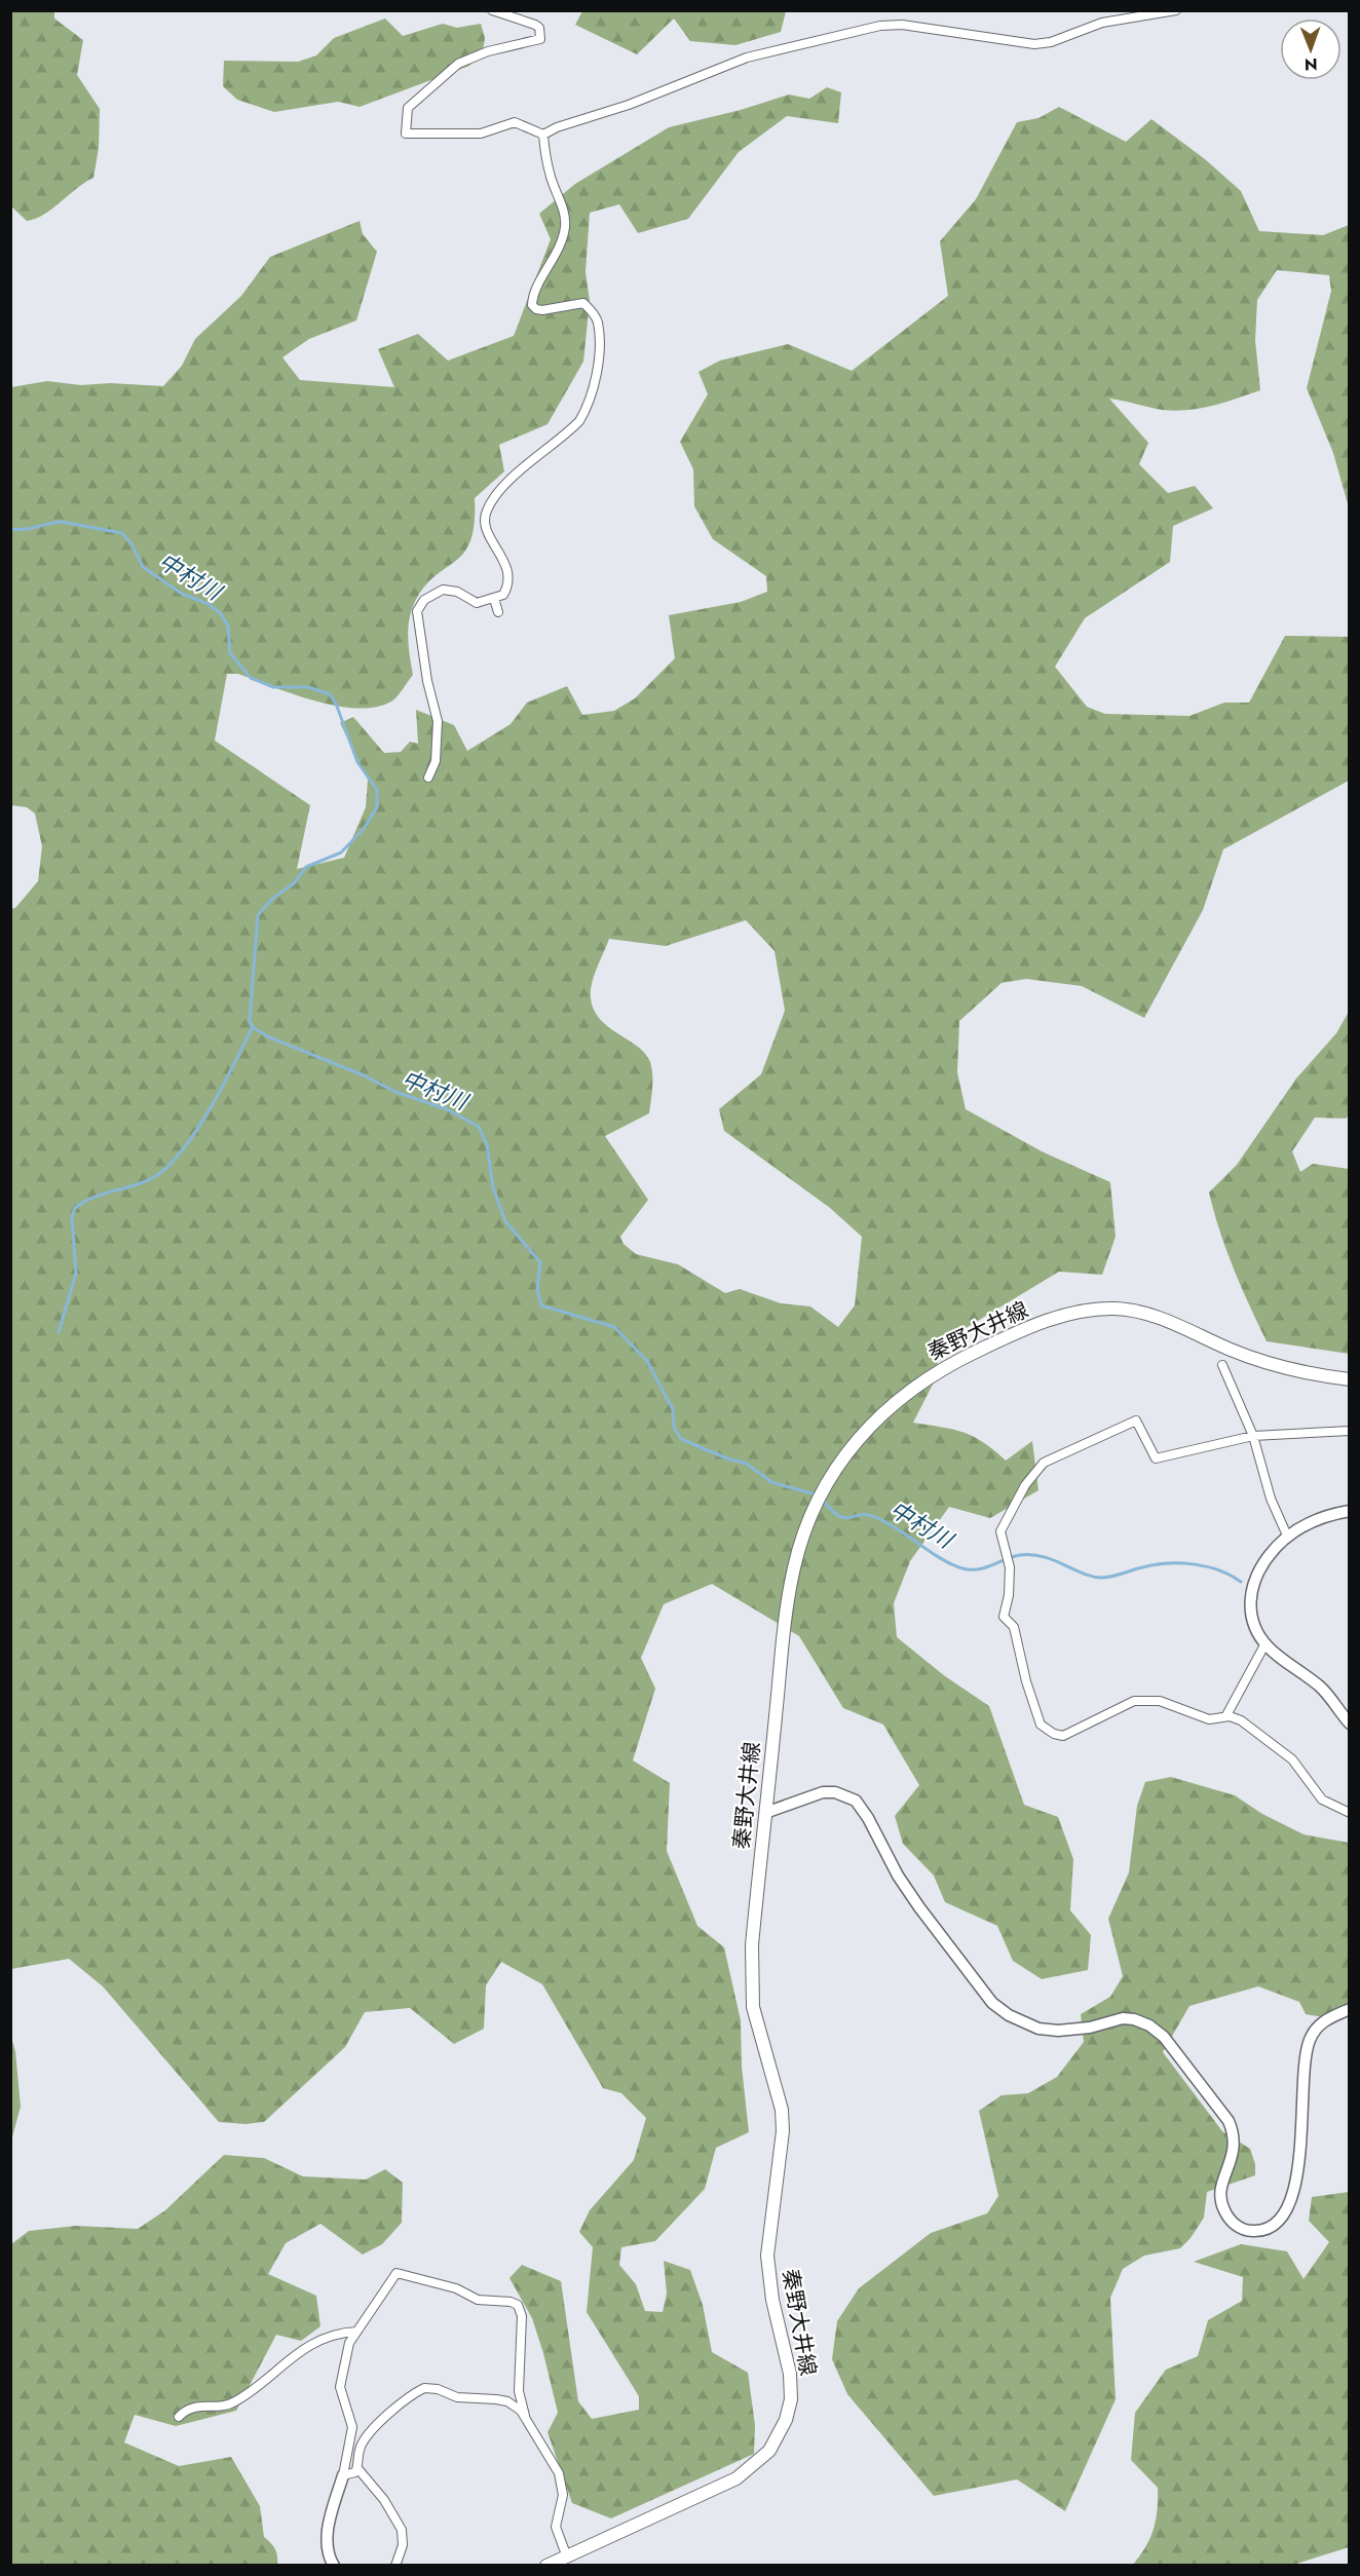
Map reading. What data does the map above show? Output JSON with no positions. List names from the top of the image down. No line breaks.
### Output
{"streets":{"main road":["秦野大井線"]},"water":["中村川"],"north":"bottom"}
